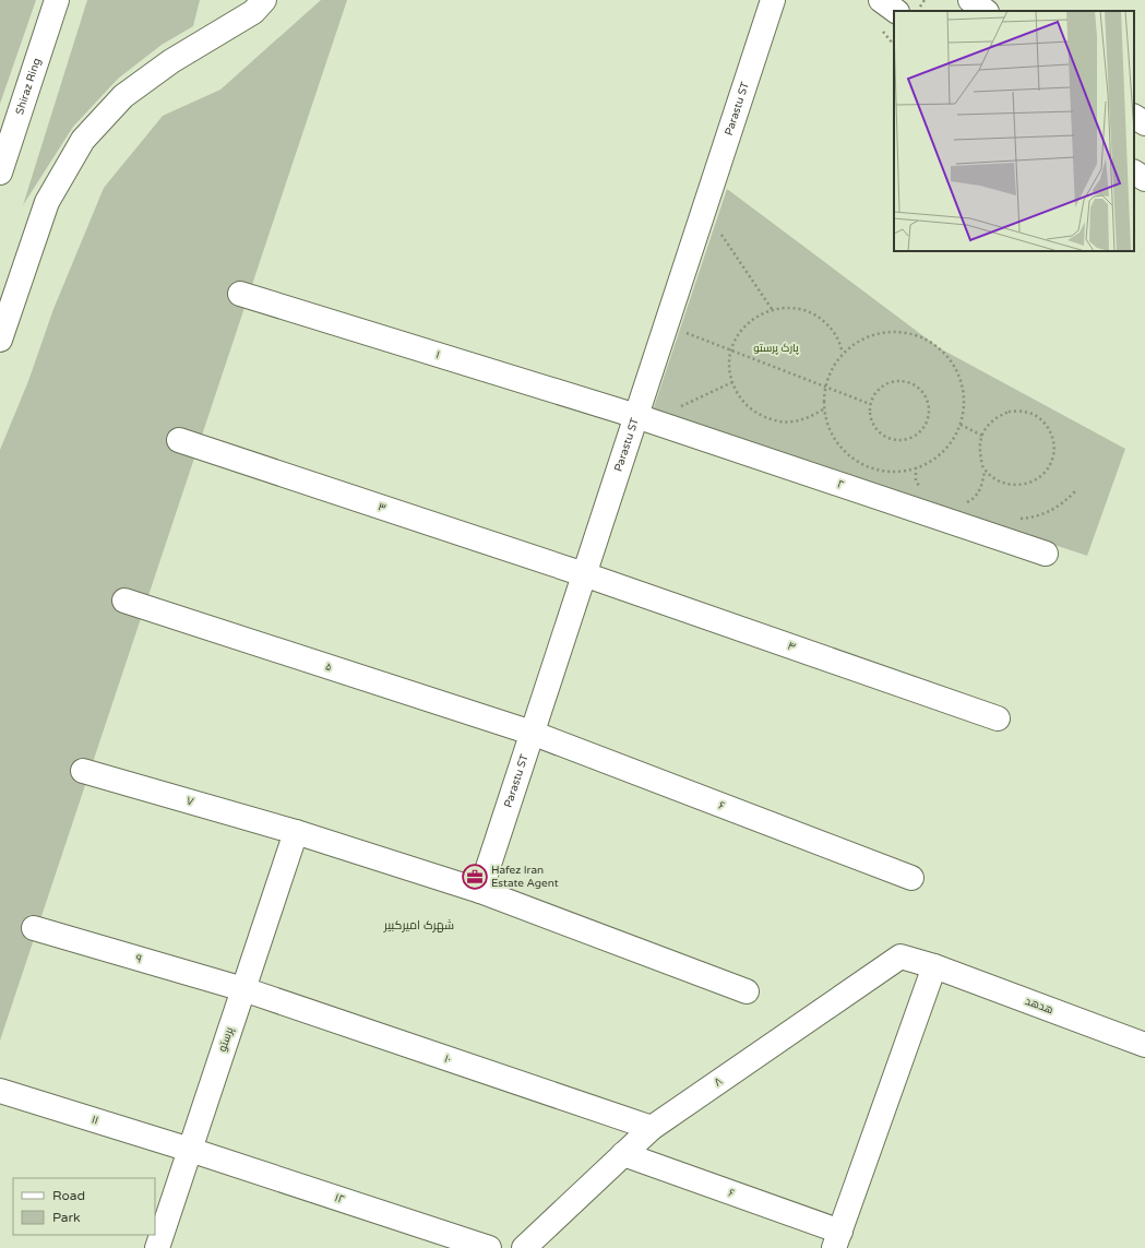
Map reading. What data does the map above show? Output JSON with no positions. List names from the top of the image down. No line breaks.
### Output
{"streets":{"main road":["Shiraz Ring","Parastu ST","۱","۲","۳","۴","۵","۷","۶","۹","هدهد","پرستو","۱۰","۸","۱۱","۱۲"]},"crossings":[["Parastu ST","۱"],["Parastu ST","۲"],["Parastu ST","۳"],["Parastu ST","۴"],["Parastu ST","۵"],["Parastu ST","۷"],["Parastu ST","۶"],["۱","۲"],["۳","۴"],["۵","۶"],["۷","پرستو"],["۶","۸"],["۹","پرستو"],["۹","۱۰"],["هدهد","۸"],["پرستو","۱۰"],["پرستو","۱۱"],["پرستو","۱۲"],["۱۰","۸"],["۱۱","۱۲"]],"districts":["شهرک امیرکبیر"],"parks":["پارک پرستو"],"places":{"office":["Hafez Iran Estate Agent"]},"legend":["Road","Park"]}
